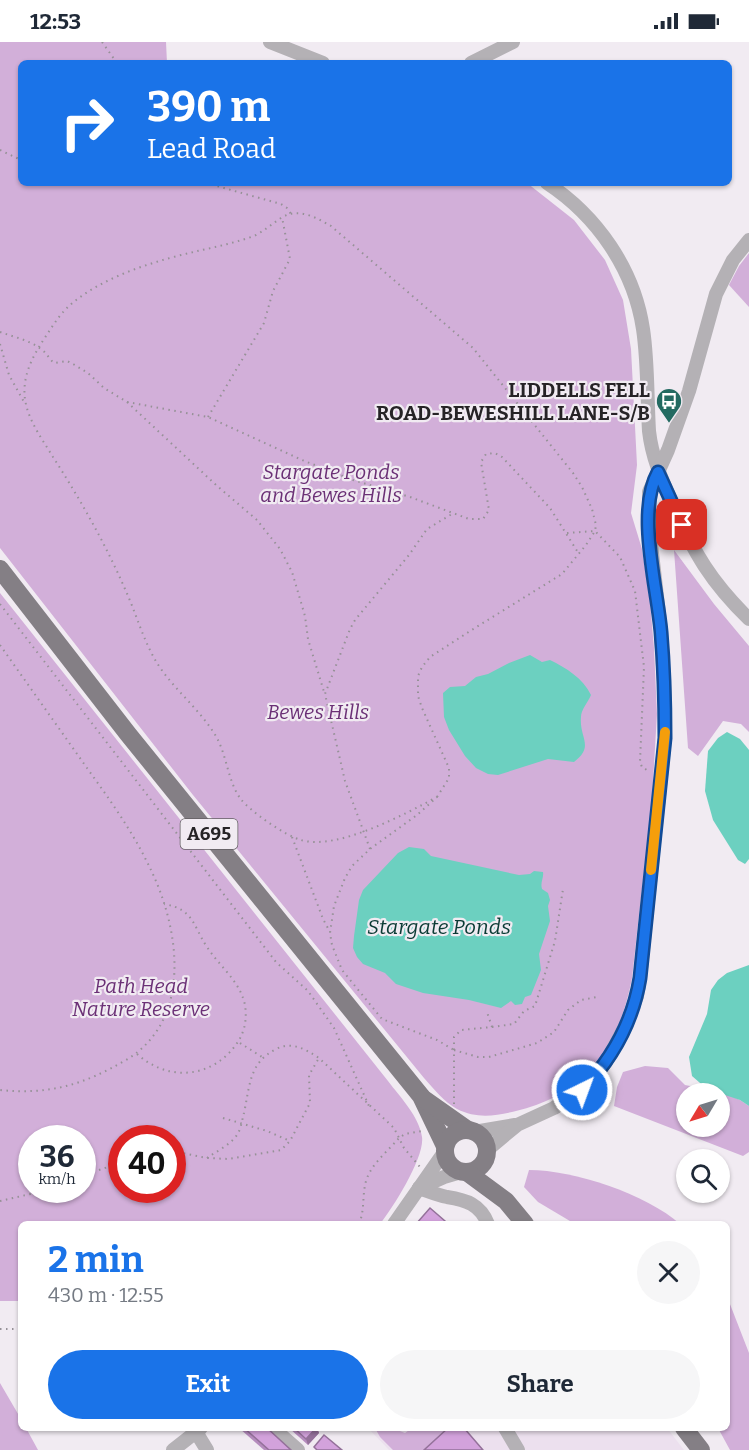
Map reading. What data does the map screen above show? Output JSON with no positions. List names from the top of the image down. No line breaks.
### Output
{"streets":{"main road":["A695"]},"water":["Stargate Ponds"],"parks":["Stargate Ponds and Bewes Hills","Bewes Hills","Path Head Nature Reserve"],"places":{"bus stop":["LIDDELLS FELL ROAD-BEWESHILL LANE-S/B"]},"north":"bottom left","page":{"status":"12:53","turn":["390 m","Lead Road"],"speed":"36 km/h","limit":"40","heading":["2 min","430 m · 12:55"],"buttons":["Exit","Share"]}}
